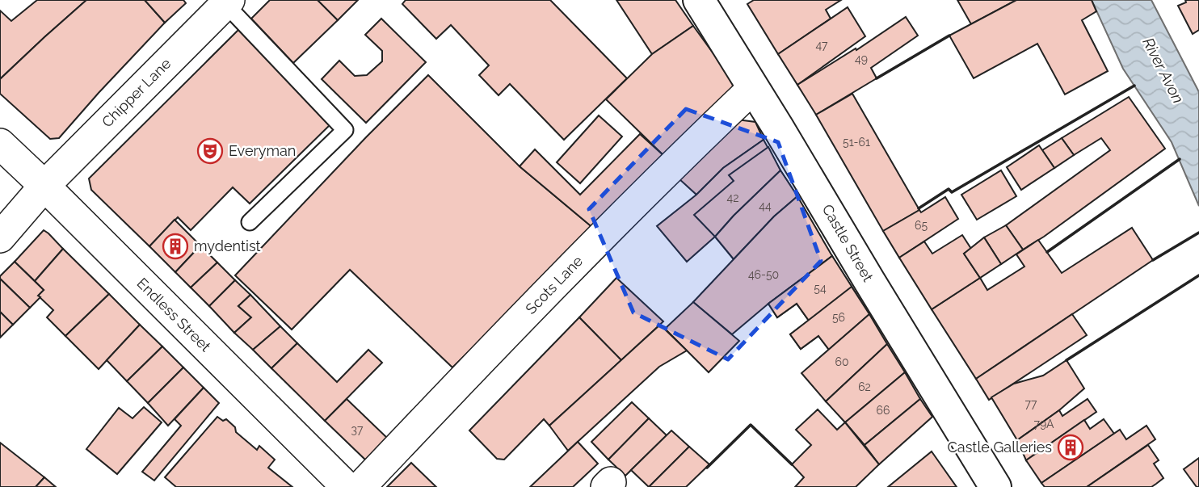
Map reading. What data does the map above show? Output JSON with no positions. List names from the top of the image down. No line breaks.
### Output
{"streets":{"street":["Chipper Lane","Castle Street","Scots Lane","Endless Street"]},"crossings":[["Chipper Lane","Endless Street"],["Castle Street","Scots Lane"]],"water":["River Avon"],"places":{"theatre":["Everyman"],"building":["mydentist","Castle Galleries"]},"house_numbers":["47","49","51-61","42","44","65","46-50","54","56","60","62","77","66","79A","37"]}
